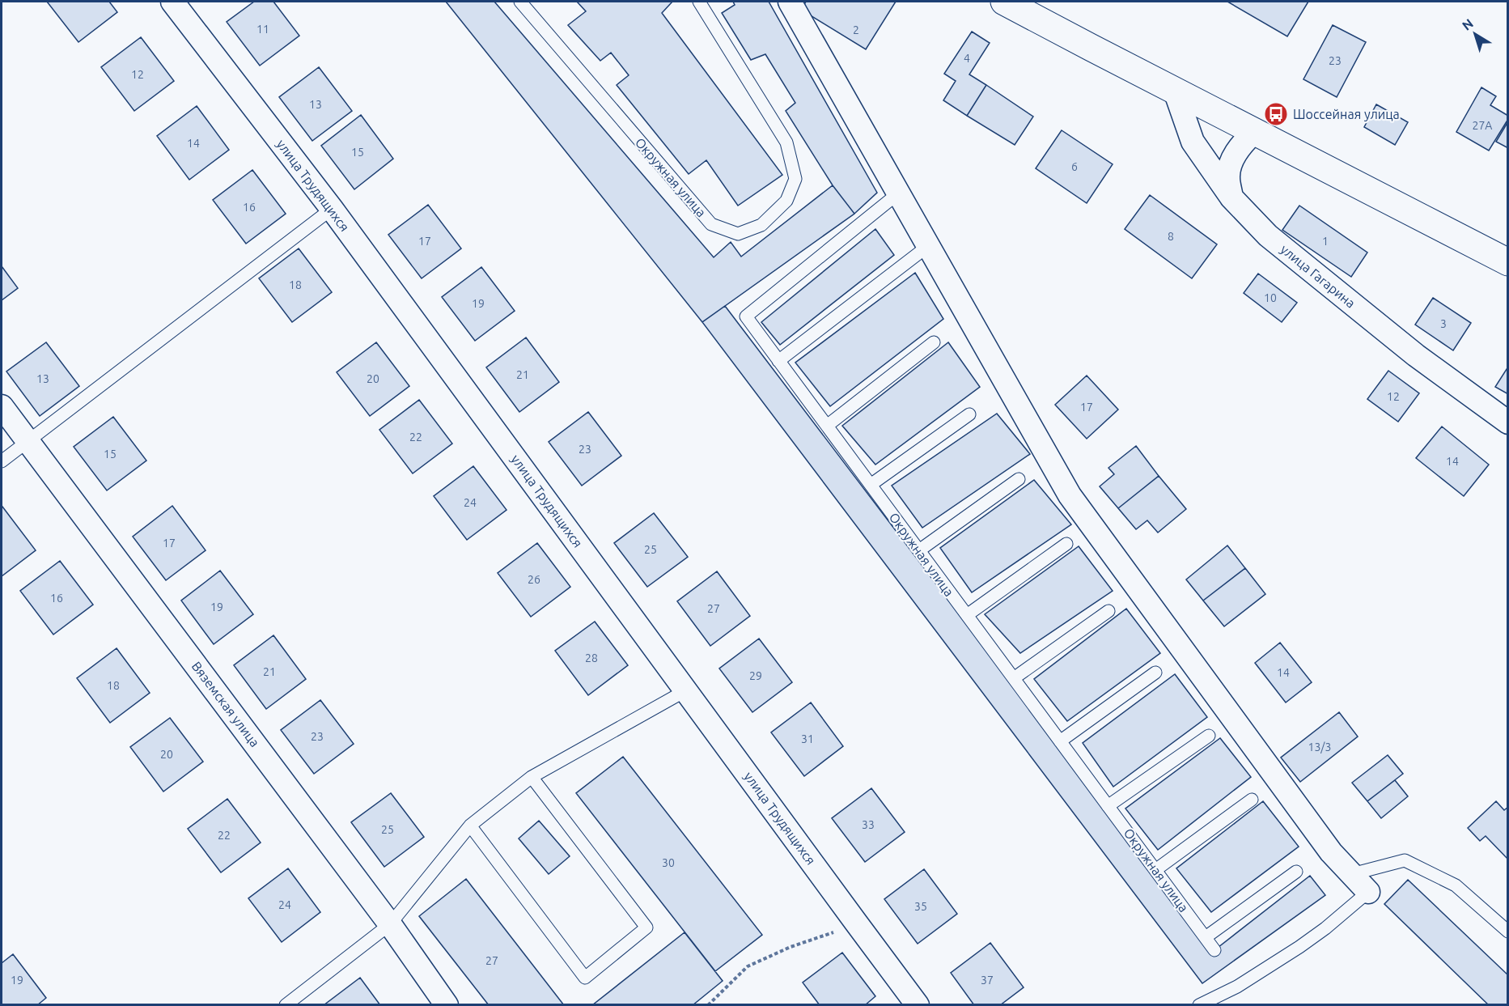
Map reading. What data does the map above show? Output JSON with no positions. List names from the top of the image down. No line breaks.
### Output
{"streets":{"street":["улица Трудящихся","улица Гагарина","Вяземская улица"],"lane":["Окружная улица"]},"places":{"bus stop":["Шоссейная улица"]},"house_numbers":["11","2","4","23","12","13","27А","14","15","6","16","8","17","1","18","10","19","3","21","13","20","12","17","22","23","15","14","24","17","25","26","16","19","27","28","21","14","29","18","23","31","13/3","20","33","25","22","30","24","35","27","19","37"],"north":"top left"}
